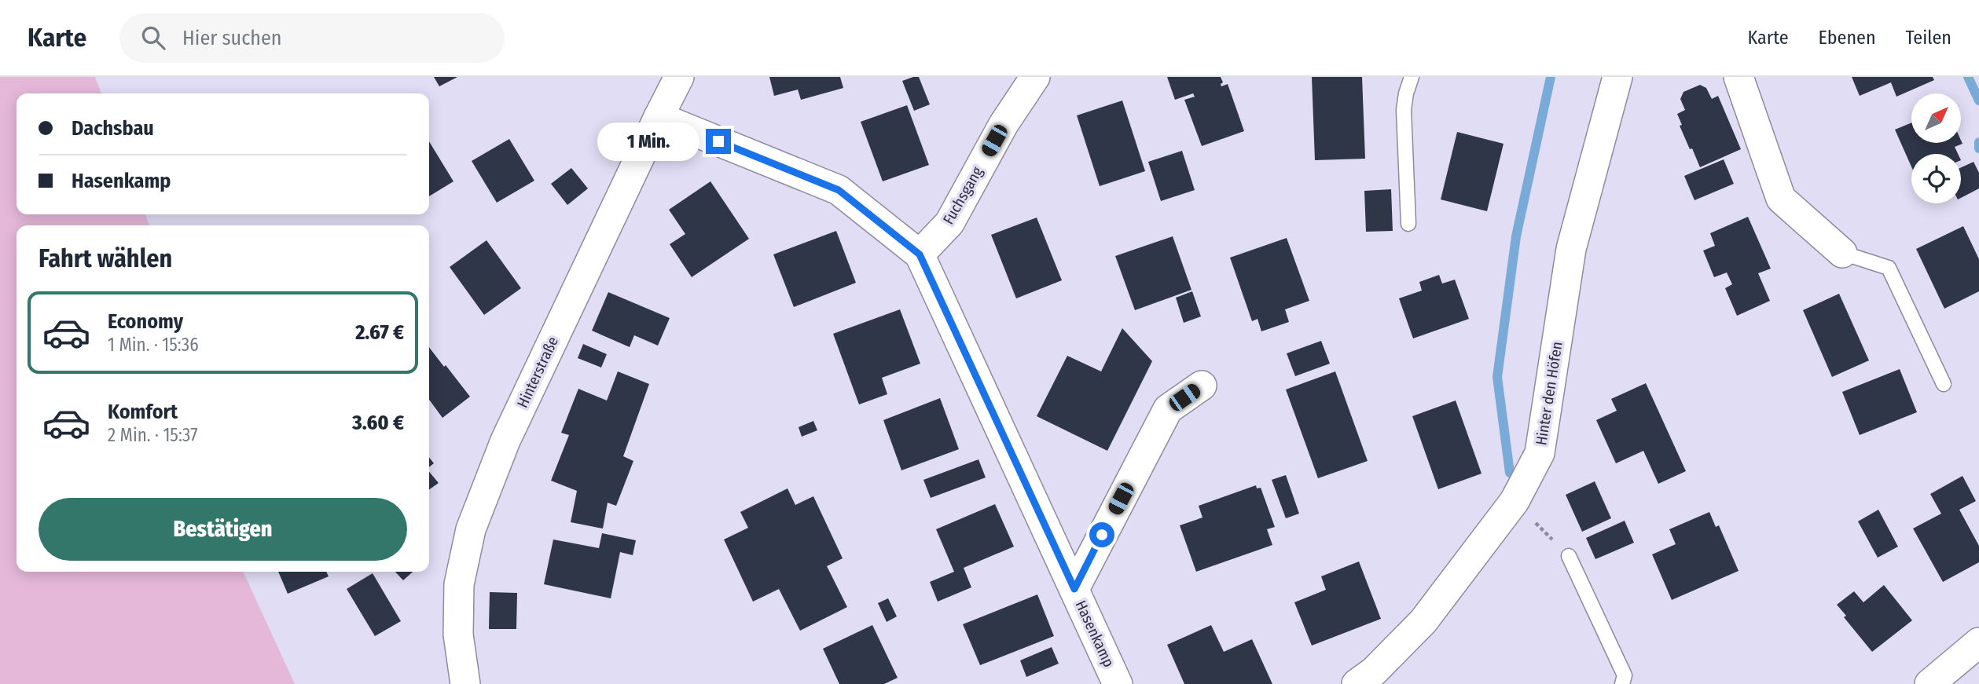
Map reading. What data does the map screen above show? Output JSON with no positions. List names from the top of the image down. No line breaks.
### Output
{"streets":{"street":["Fuchsgang","Hinterstraße","Hinter den Höfen","Hasenkamp"]},"crossings":[["Fuchsgang","Hasenkamp"],["Hinterstraße","Hasenkamp"]],"north":"top right","page":{"header":"Karte","search":"Hier suchen","nav":["Karte","Ebenen","Teilen"],"banner":["Dachsbau","Hasenkamp"],"bubble":"1 Min.","heading":"Fahrt wählen","list":[{"name":"Economy","note":"1 Min. · 15:36","value":"2.67 €"},{"name":"Komfort","note":"2 Min. · 15:37","value":"3.60 €"}],"buttons":"Bestätigen"}}
